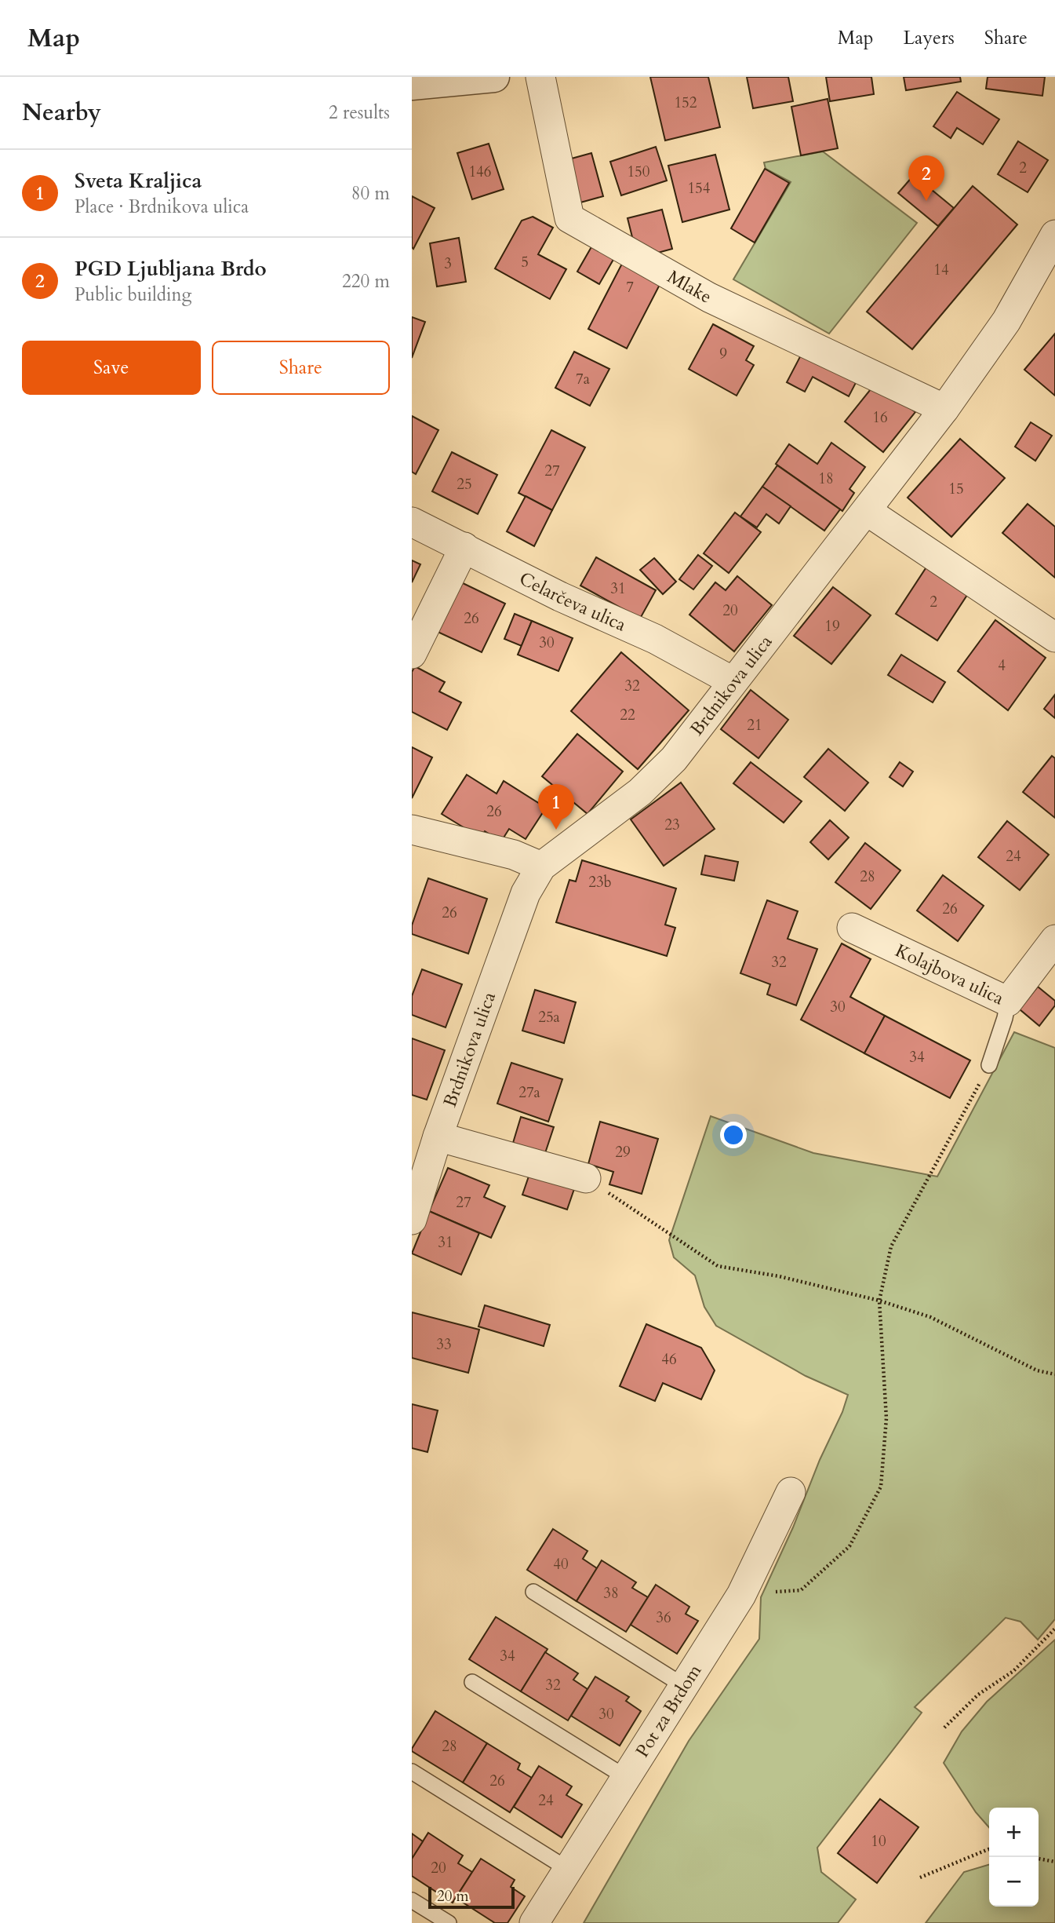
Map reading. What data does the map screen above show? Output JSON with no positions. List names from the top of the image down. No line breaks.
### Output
{"streets":{"street":["Mlake","Celarčeva ulica","Brdnikova ulica","Kolajbova ulica","Pot za Brdom"]},"crossings":[["Mlake","Brdnikova ulica"],["Celarčeva ulica","Brdnikova ulica"]],"house_numbers":["152","2","146","150","154","5","3","14","7","9","7a","16","27","18","25","15","31","2","20","26","19","30","4","32","22","21","26","23","24","28","23b","26","26","32","30","25a","34","27a","29","27","31","33","46","40","38","36","34","32","30","28","26","24","10","20"],"scale_bar":"20 m","page":{"header":"Map","nav":["Map","Layers","Share"],"heading":["Nearby","2 results"],"list":[{"mark":"1","name":"Sveta Kraljica","note":"Place · Brdnikova ulica","value":"80 m"},{"mark":"2","name":"PGD Ljubljana Brdo","note":"Public building","value":"220 m"}],"pins":["2","1"],"buttons":["Save","Share"],"map_buttons":["+","−"],"scale":"20 m"}}
